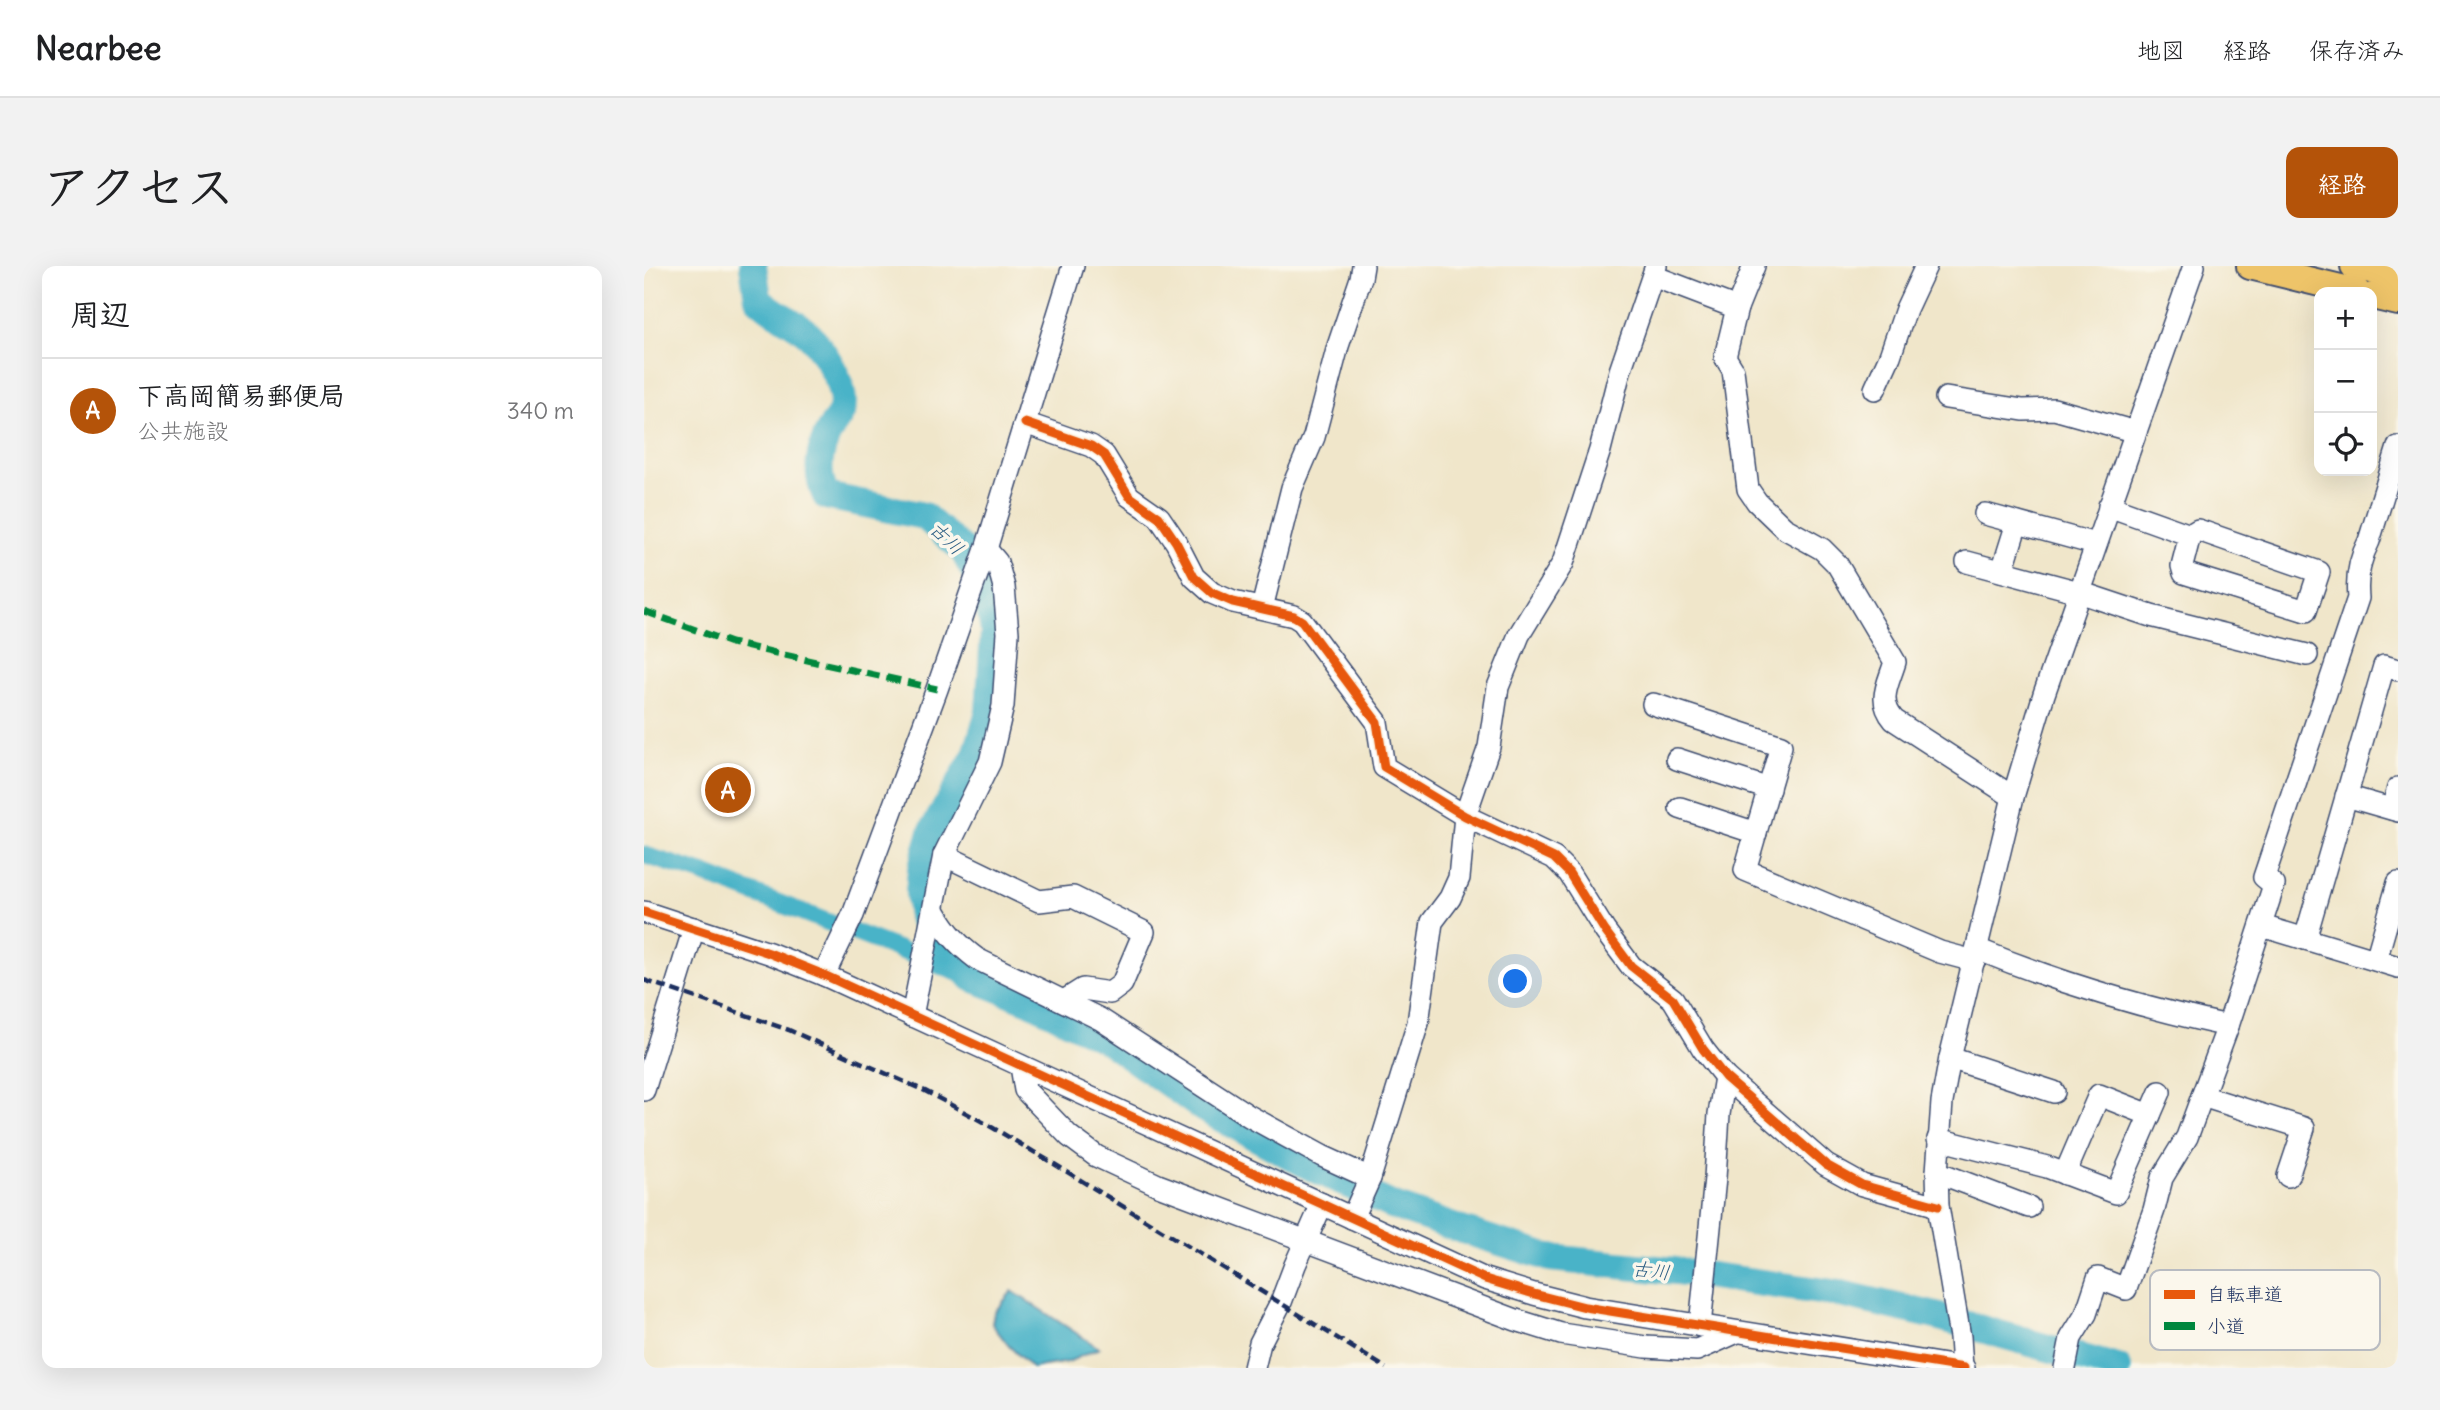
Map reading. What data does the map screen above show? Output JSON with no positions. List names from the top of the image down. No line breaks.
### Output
{"water":["古川"],"legend":["自転車道","小道"],"page":{"header":"Nearbee","nav":["地図","経路","保存済み"],"title":"アクセス","buttons":"経路","heading":"周辺","map_buttons":["+","−"],"list":[{"mark":"A","name":"下高岡簡易郵便局","note":"公共施設","value":"340 m"}],"pins":"A"}}
